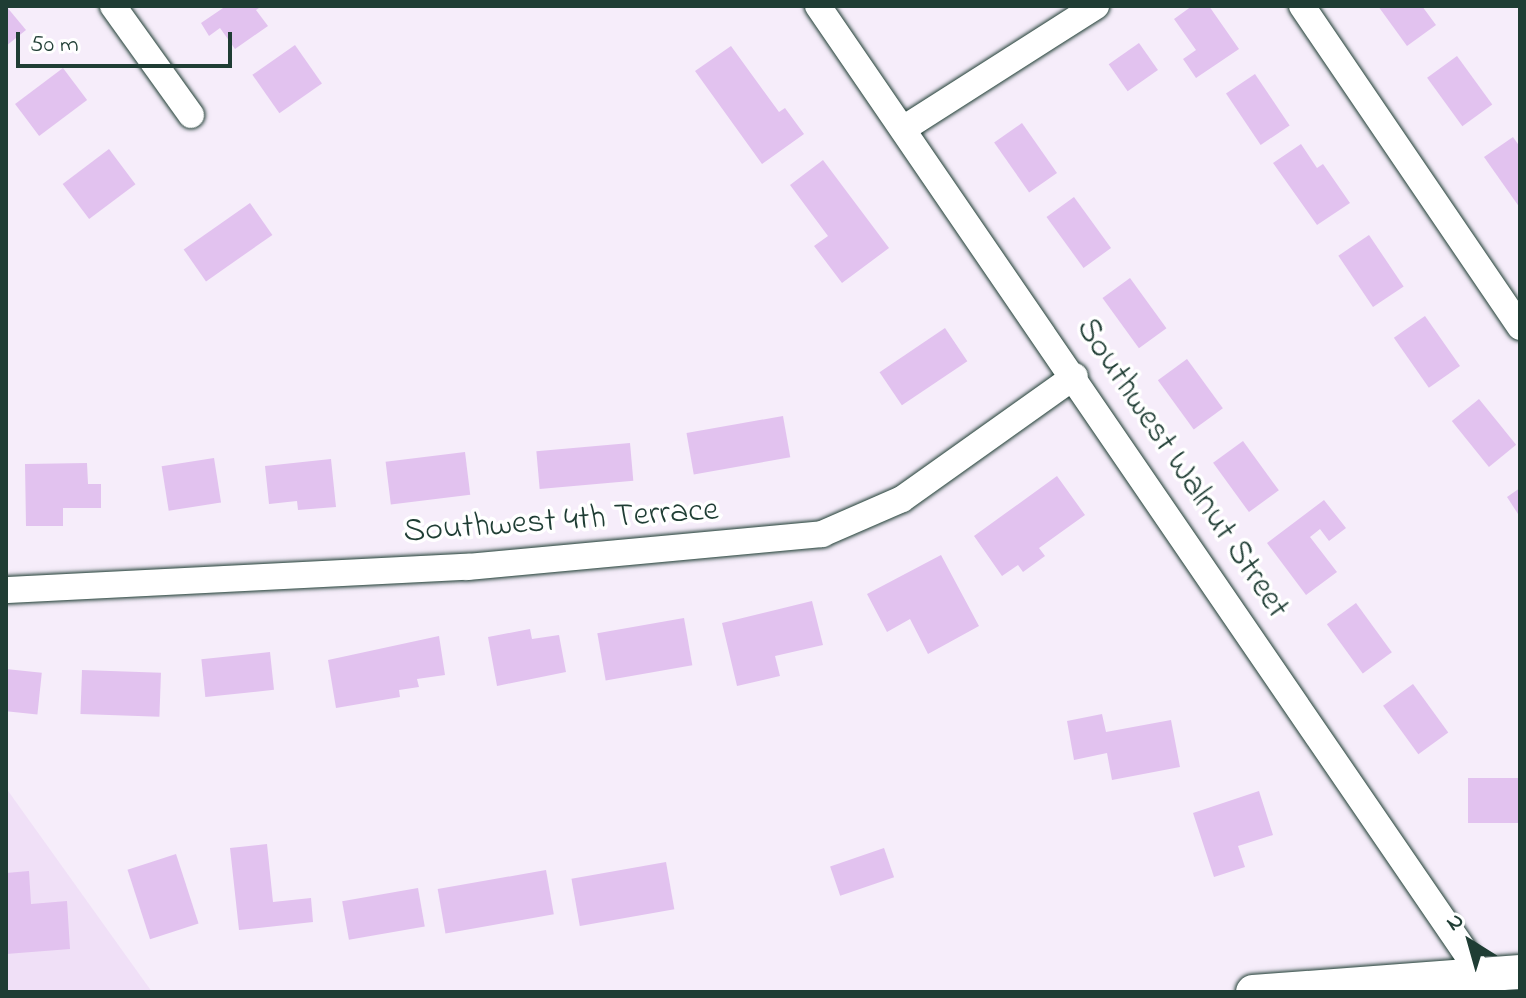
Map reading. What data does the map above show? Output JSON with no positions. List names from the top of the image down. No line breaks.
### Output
{"streets":{"street":["Southwest Walnut Street","Southwest 4th Terrace"]},"crossings":[["Southwest Walnut Street","Southwest 4th Terrace"]],"scale_bar":"50 m","north":"top left"}
